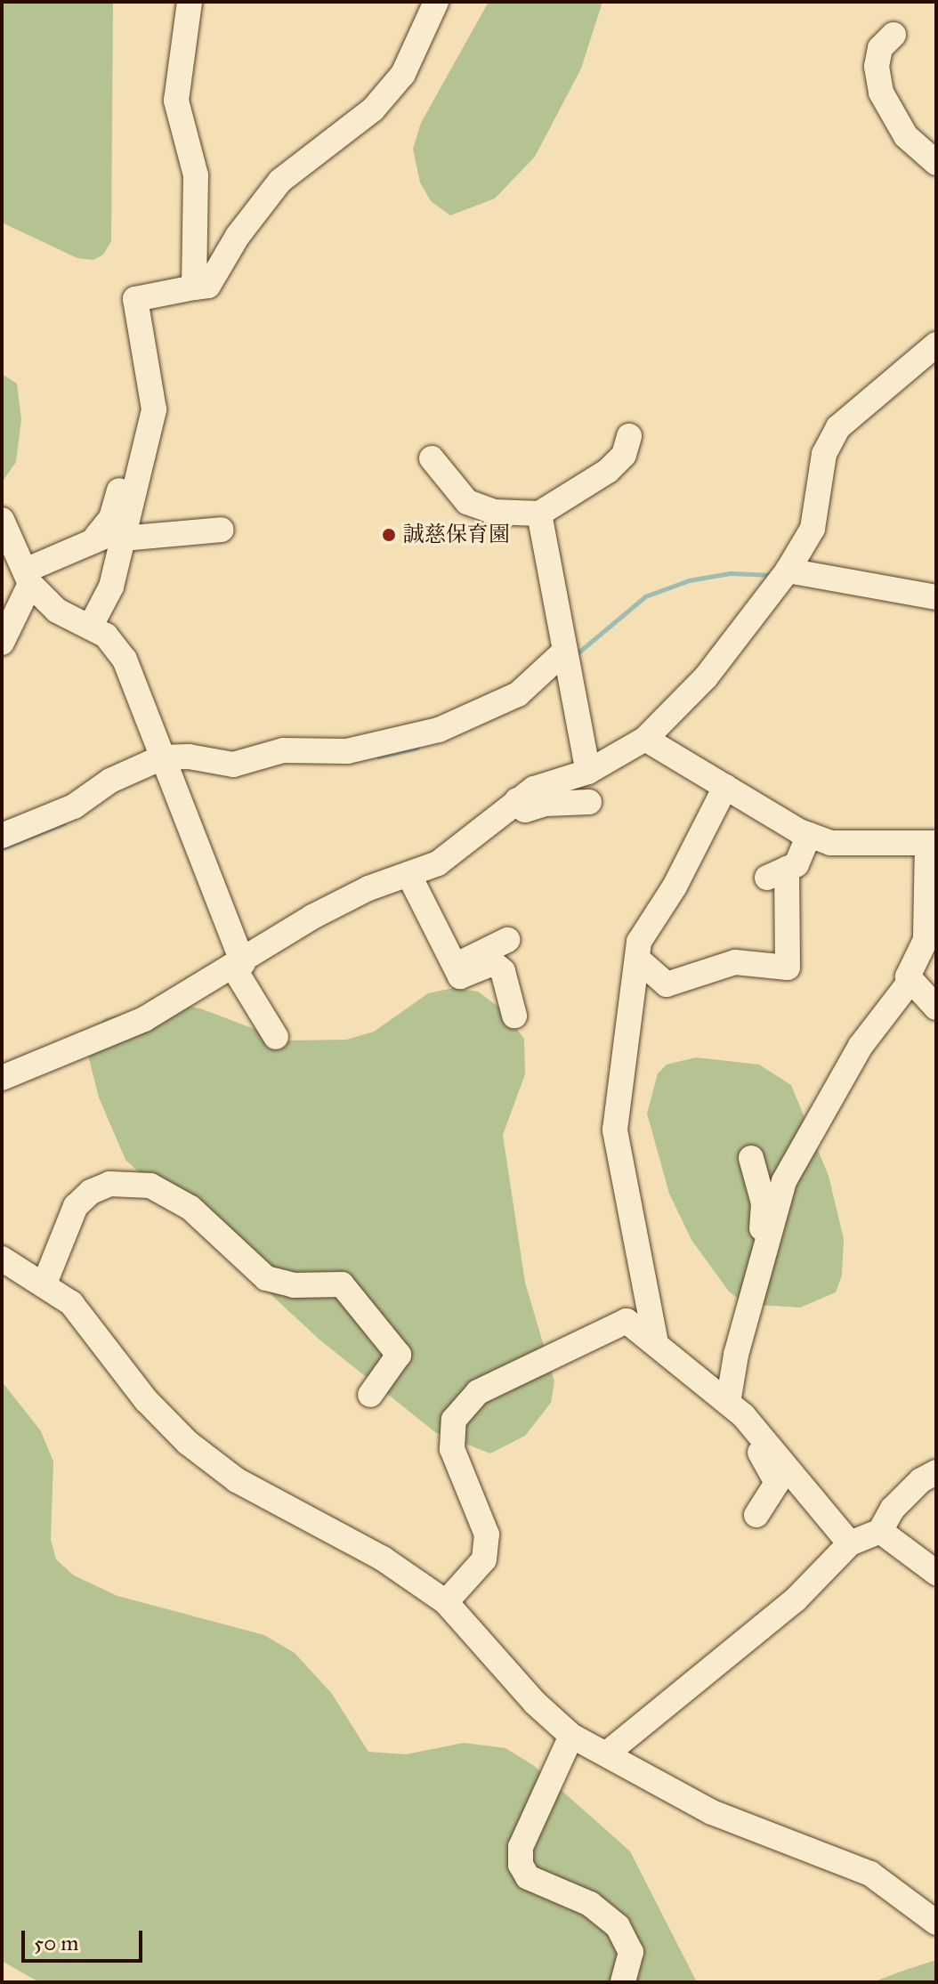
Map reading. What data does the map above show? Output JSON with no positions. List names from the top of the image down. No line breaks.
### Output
{"places":["誠慈保育園"],"scale_bar":"50 m"}
